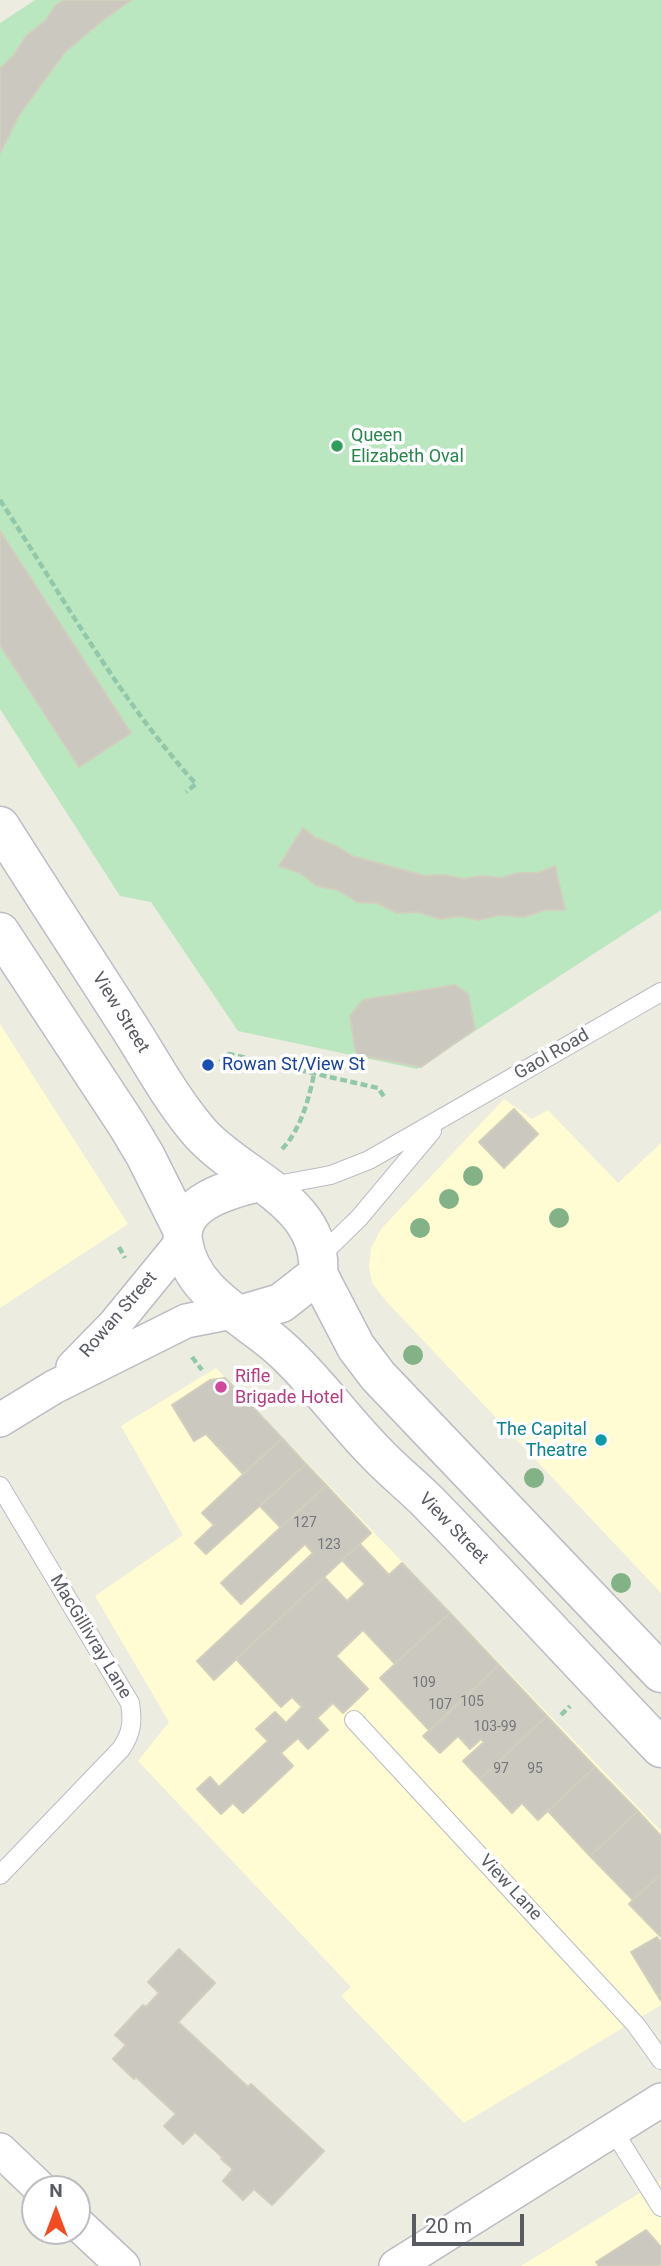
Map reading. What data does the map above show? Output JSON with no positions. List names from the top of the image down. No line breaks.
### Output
{"streets":{"street":["View Street","Rowan Street"],"lane":["Gaol Road","MacGillivray Lane","View Lane"]},"crossings":[["View Street","Gaol Road"],["View Street","Rowan Street"],["Gaol Road","Rowan Street"]],"places":["Queen Elizabeth Oval","Rowan St/View St","Rifle Brigade Hotel","The Capital Theatre"],"house_numbers":["127","123","109","105","107","103-99","97","95"],"scale_bar":"20 m","north":"top"}
